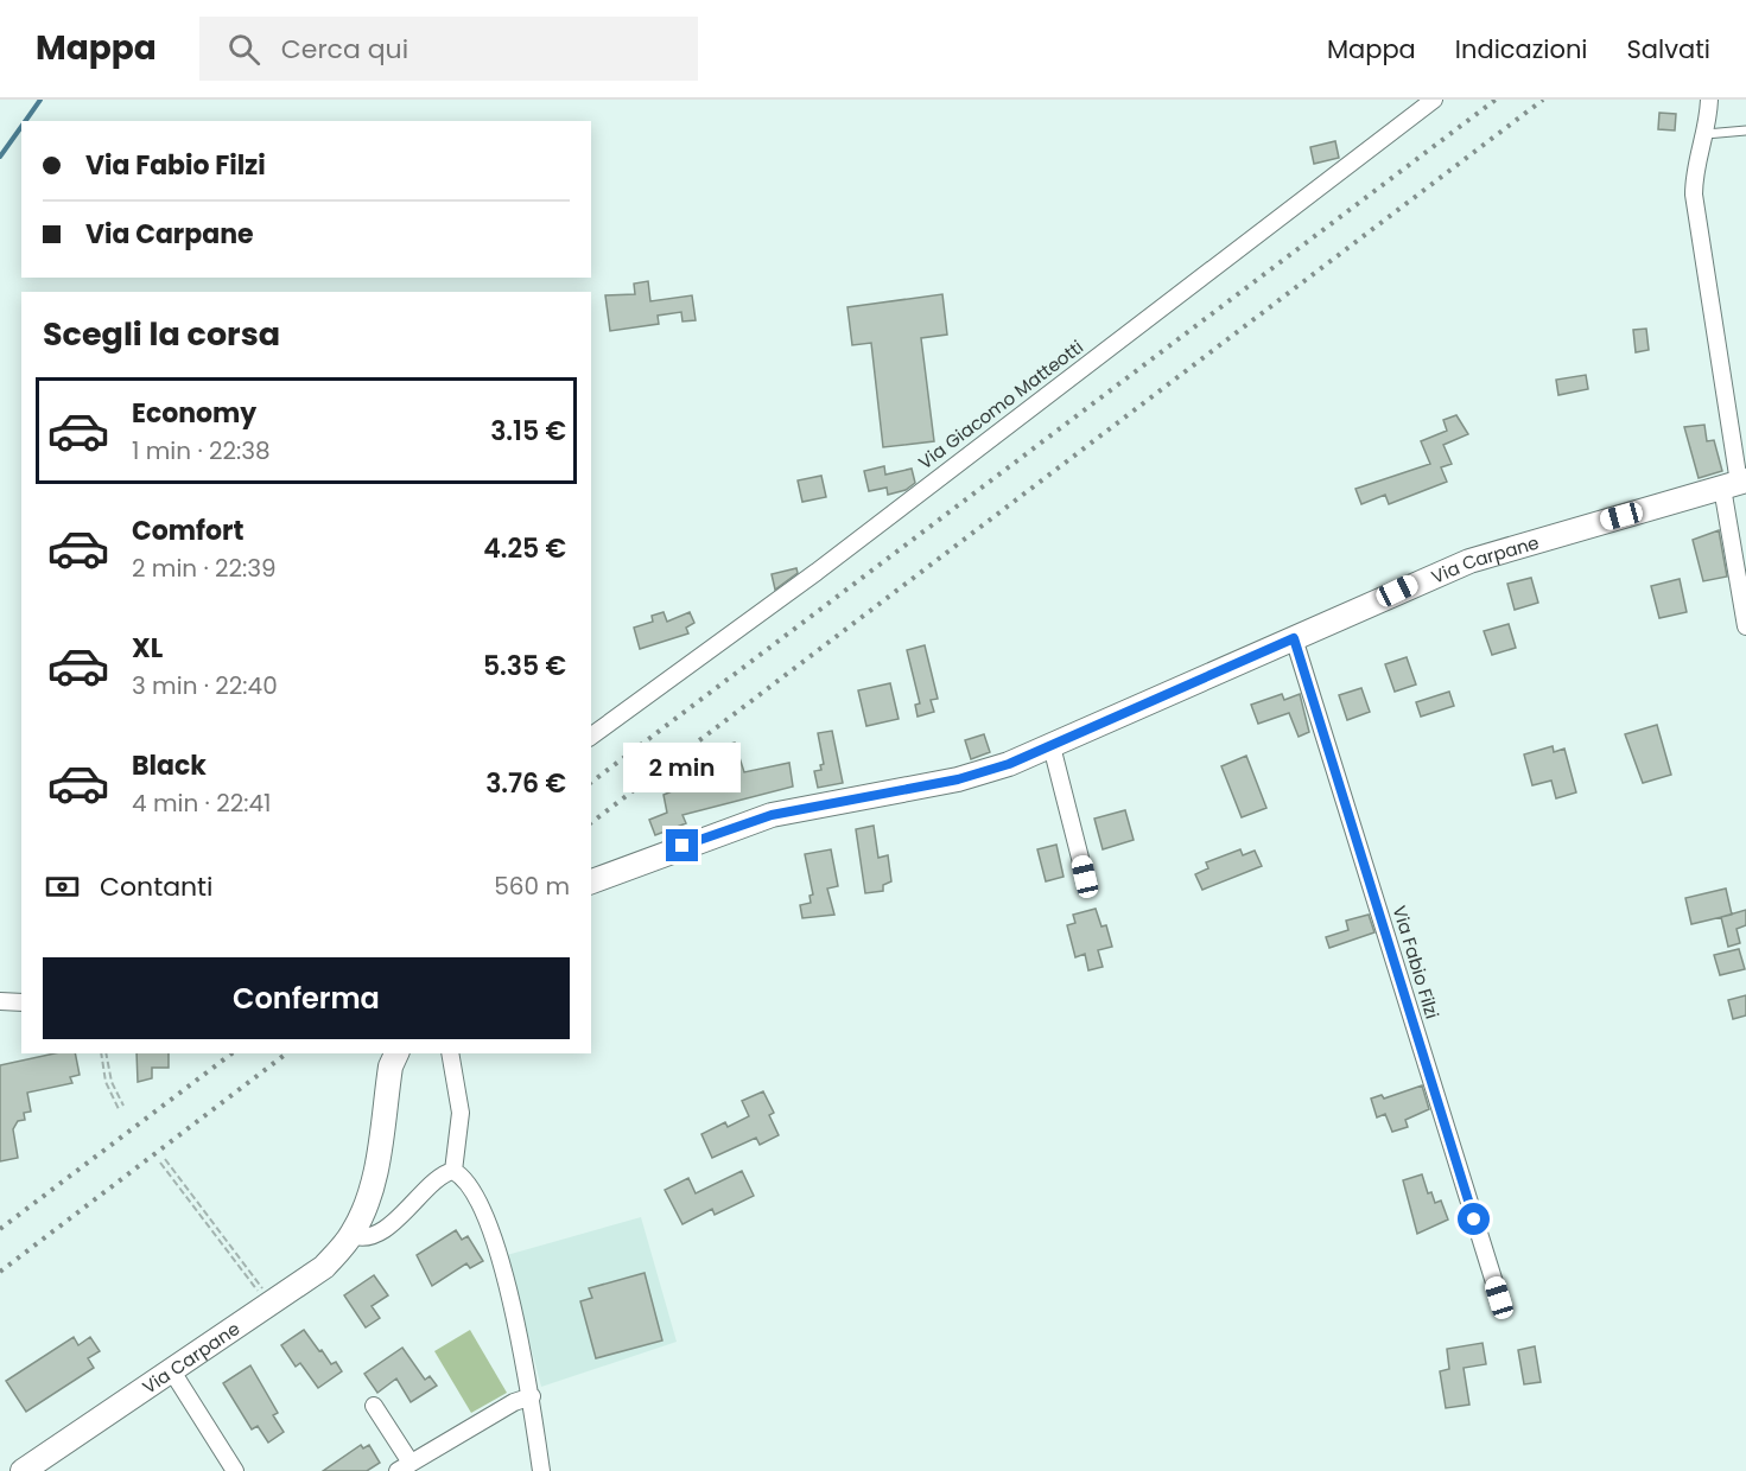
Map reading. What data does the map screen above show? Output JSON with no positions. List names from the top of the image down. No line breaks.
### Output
{"streets":{"street":["Via Giacomo Matteotti","Via Carpane","Via Fabio Filzi"]},"crossings":[["Via Carpane","Via Fabio Filzi"]],"page":{"header":"Mappa","search":"Cerca qui","nav":["Mappa","Indicazioni","Salvati"],"banner":["Via Fabio Filzi","Via Carpane"],"heading":"Scegli la corsa","list":[{"name":"Economy","note":"1 min · 22:38","value":"3.15 €"},{"name":"Comfort","note":"2 min · 22:39","value":"4.25 €"},{"name":"XL","note":"3 min · 22:40","value":"5.35 €"},{"name":"Black","note":"4 min · 22:41","value":"3.76 €"}],"bubble":"2 min","pay":["Contanti","560 m"],"buttons":"Conferma"}}
